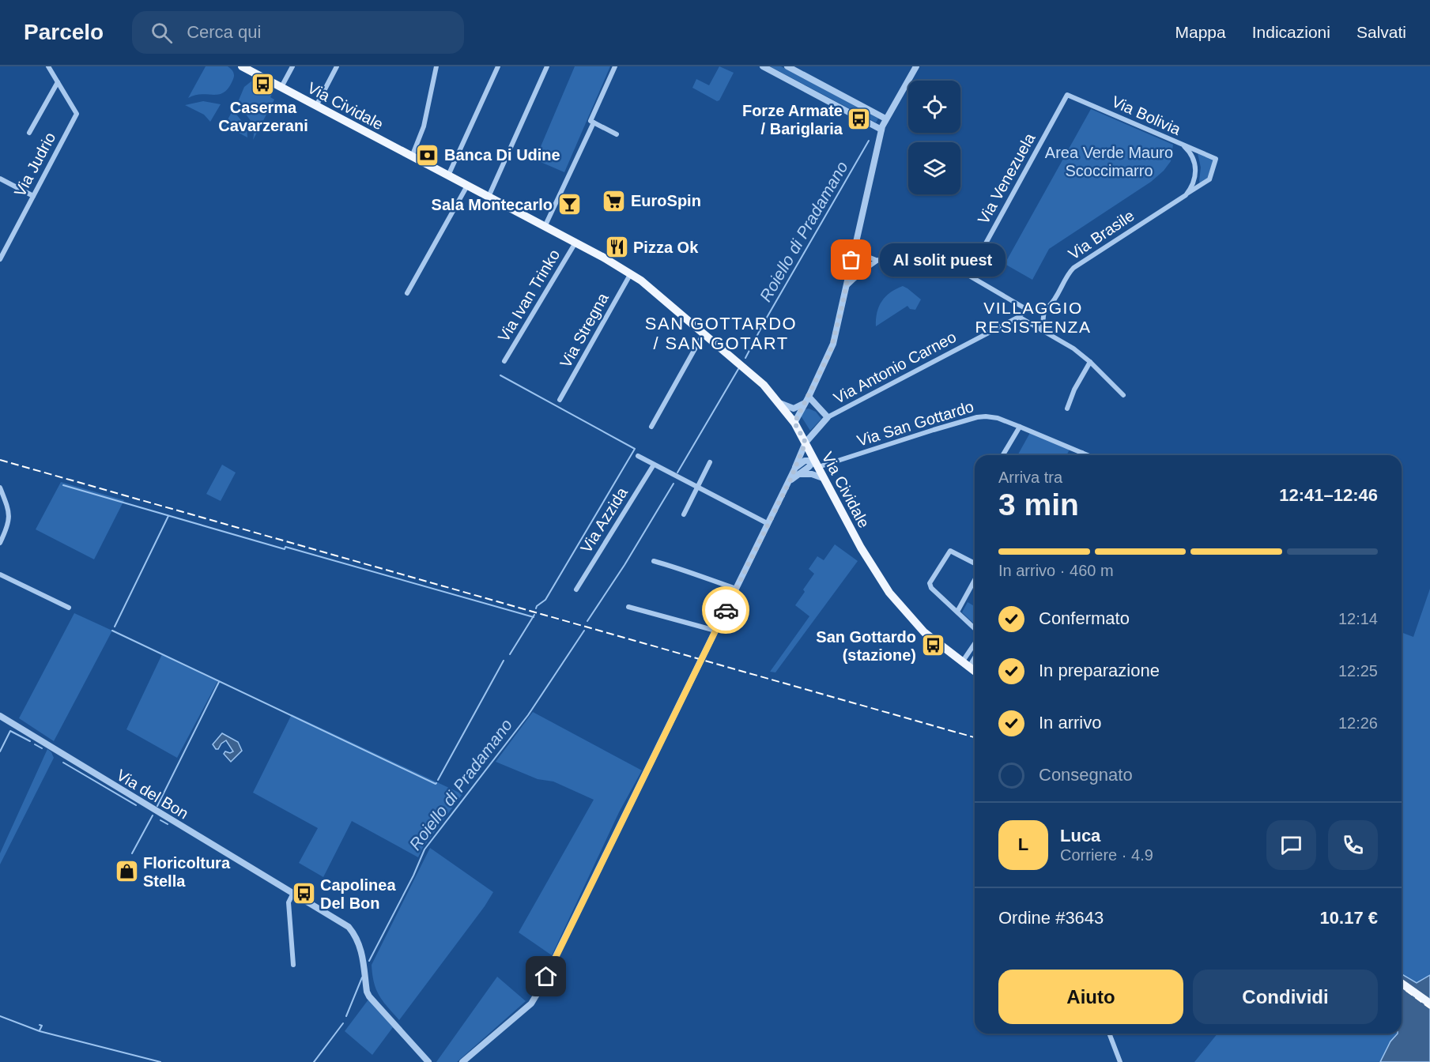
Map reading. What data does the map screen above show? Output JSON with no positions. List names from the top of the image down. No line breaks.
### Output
{"streets":{"main road":["Via Cividale"],"street":["Via Bolivia","Via Judrio","Via Venezuela","Via Brasile","Via Ivan Trinko","Via Stregna","Via Antonio Carneo","Via San Gottardo","Via Azzida","Via del Bon"]},"crossings":[["Via Cividale","Via Ivan Trinko"],["Via Cividale","Via Stregna"],["Via Cividale","Via Antonio Carneo"],["Via Cividale","Via San Gottardo"],["Via Bolivia","Via Venezuela"],["Via Bolivia","Via Brasile"]],"districts":["VILLAGGIO RESISTENZA","SAN GOTTARDO / SAN GOTART"],"water":["Roiello di Pradamano"],"parks":["Area Verde Mauro Scoccimarro"],"places":{"bus stop":["Caserma Cavarzerani","Forze Armate / Bariglaria","San Gottardo (stazione)","Capolinea Del Bon"],"bank":["Banca Di Udine"],"supermarket":["EuroSpin"],"bar":["Sala Montecarlo"],"restaurant":["Pizza Ok"],"other":["Al solit puest"],"shop":["Floricoltura Stella"]},"page":{"header":"Parcelo","search":"Cerca qui","nav":["Mappa","Indicazioni","Salvati"],"bubble":"Al solit puest","heading":["3 min","Arriva tra","12:41–12:46"],"panel":["Luca","Corriere · 4.9","Ordine #3643","10.17 €"],"bar":"In arrivo · 460 m","list":[["Confermato","12:14"],["In preparazione","12:25"],["In arrivo","12:26"],"Consegnato"],"round":"L","buttons":["Aiuto","Condividi"]}}
